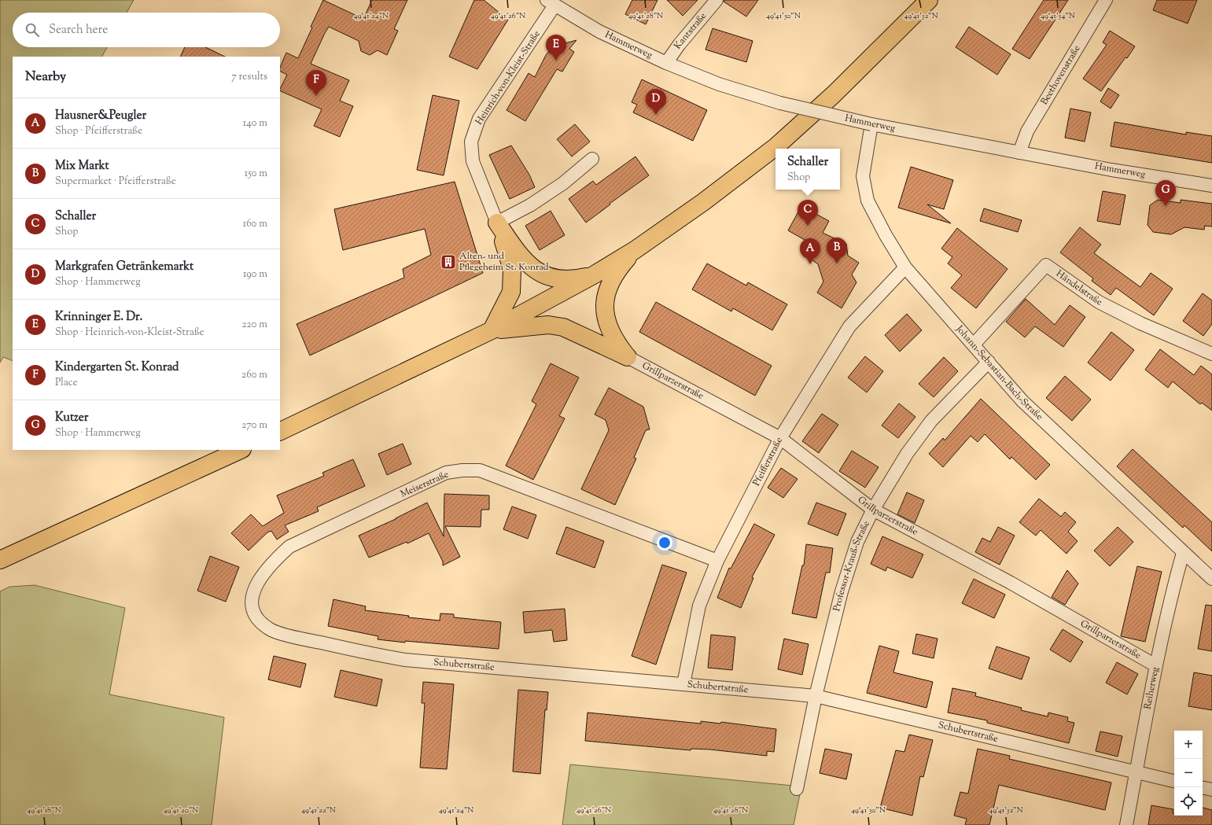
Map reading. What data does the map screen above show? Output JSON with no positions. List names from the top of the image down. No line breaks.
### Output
{"streets":{"street":["Kantstraße","Hammerweg","Beethovenstraße","Heinrich-von-Kleist-Straße","Händelstraße","Johann-Sebastian-Bach-Straße","Grillparzerstraße","Pfeifferstraße","Meiserstraße","Professor-Krauß-Straße","Schubertstraße","Reiherweg"]},"crossings":[["Kantstraße","Hammerweg"],["Hammerweg","Beethovenstraße"],["Hammerweg","Heinrich-von-Kleist-Straße"],["Hammerweg","Johann-Sebastian-Bach-Straße"],["Händelstraße","Johann-Sebastian-Bach-Straße"],["Johann-Sebastian-Bach-Straße","Pfeifferstraße"],["Johann-Sebastian-Bach-Straße","Professor-Krauß-Straße"],["Johann-Sebastian-Bach-Straße","Reiherweg"],["Grillparzerstraße","Pfeifferstraße"],["Grillparzerstraße","Professor-Krauß-Straße"],["Grillparzerstraße","Reiherweg"],["Pfeifferstraße","Meiserstraße"],["Pfeifferstraße","Schubertstraße"],["Meiserstraße","Schubertstraße"],["Professor-Krauß-Straße","Schubertstraße"],["Schubertstraße","Reiherweg"]],"places":{"building":["Alten- und Pflegeheim St. Konrad"]},"page":{"search":"Search here","pins":["E","F","D","G","C","B","A"],"heading":["Nearby","7 results"],"list":[{"mark":"A","name":"Hausner&Peugler","note":"Shop · Pfeifferstraße","value":"140 m"},{"mark":"B","name":"Mix Markt","note":"Supermarket · Pfeifferstraße","value":"150 m"},{"mark":"C","name":"Schaller","note":"Shop","value":"160 m"},{"mark":"D","name":"Markgrafen Getränkemarkt","note":"Shop · Hammerweg","value":"190 m"},{"mark":"E","name":"Krinninger E. Dr.","note":"Shop · Heinrich-von-Kleist-Straße","value":"220 m"},{"mark":"F","name":"Kindergarten St. Konrad","note":"Place","value":"260 m"},{"mark":"G","name":"Kutzer","note":"Shop · Hammerweg","value":"270 m"}],"popup":["Schaller","Shop"],"map_buttons":["+","−"]},"coordinates":["49°41'24\"N","49°41'26\"N","49°41'28\"N","49°41'30\"N","49°41'32\"N","49°41'34\"N","49°41'18\"N","49°41'20\"N","49°41'22\"N"]}
